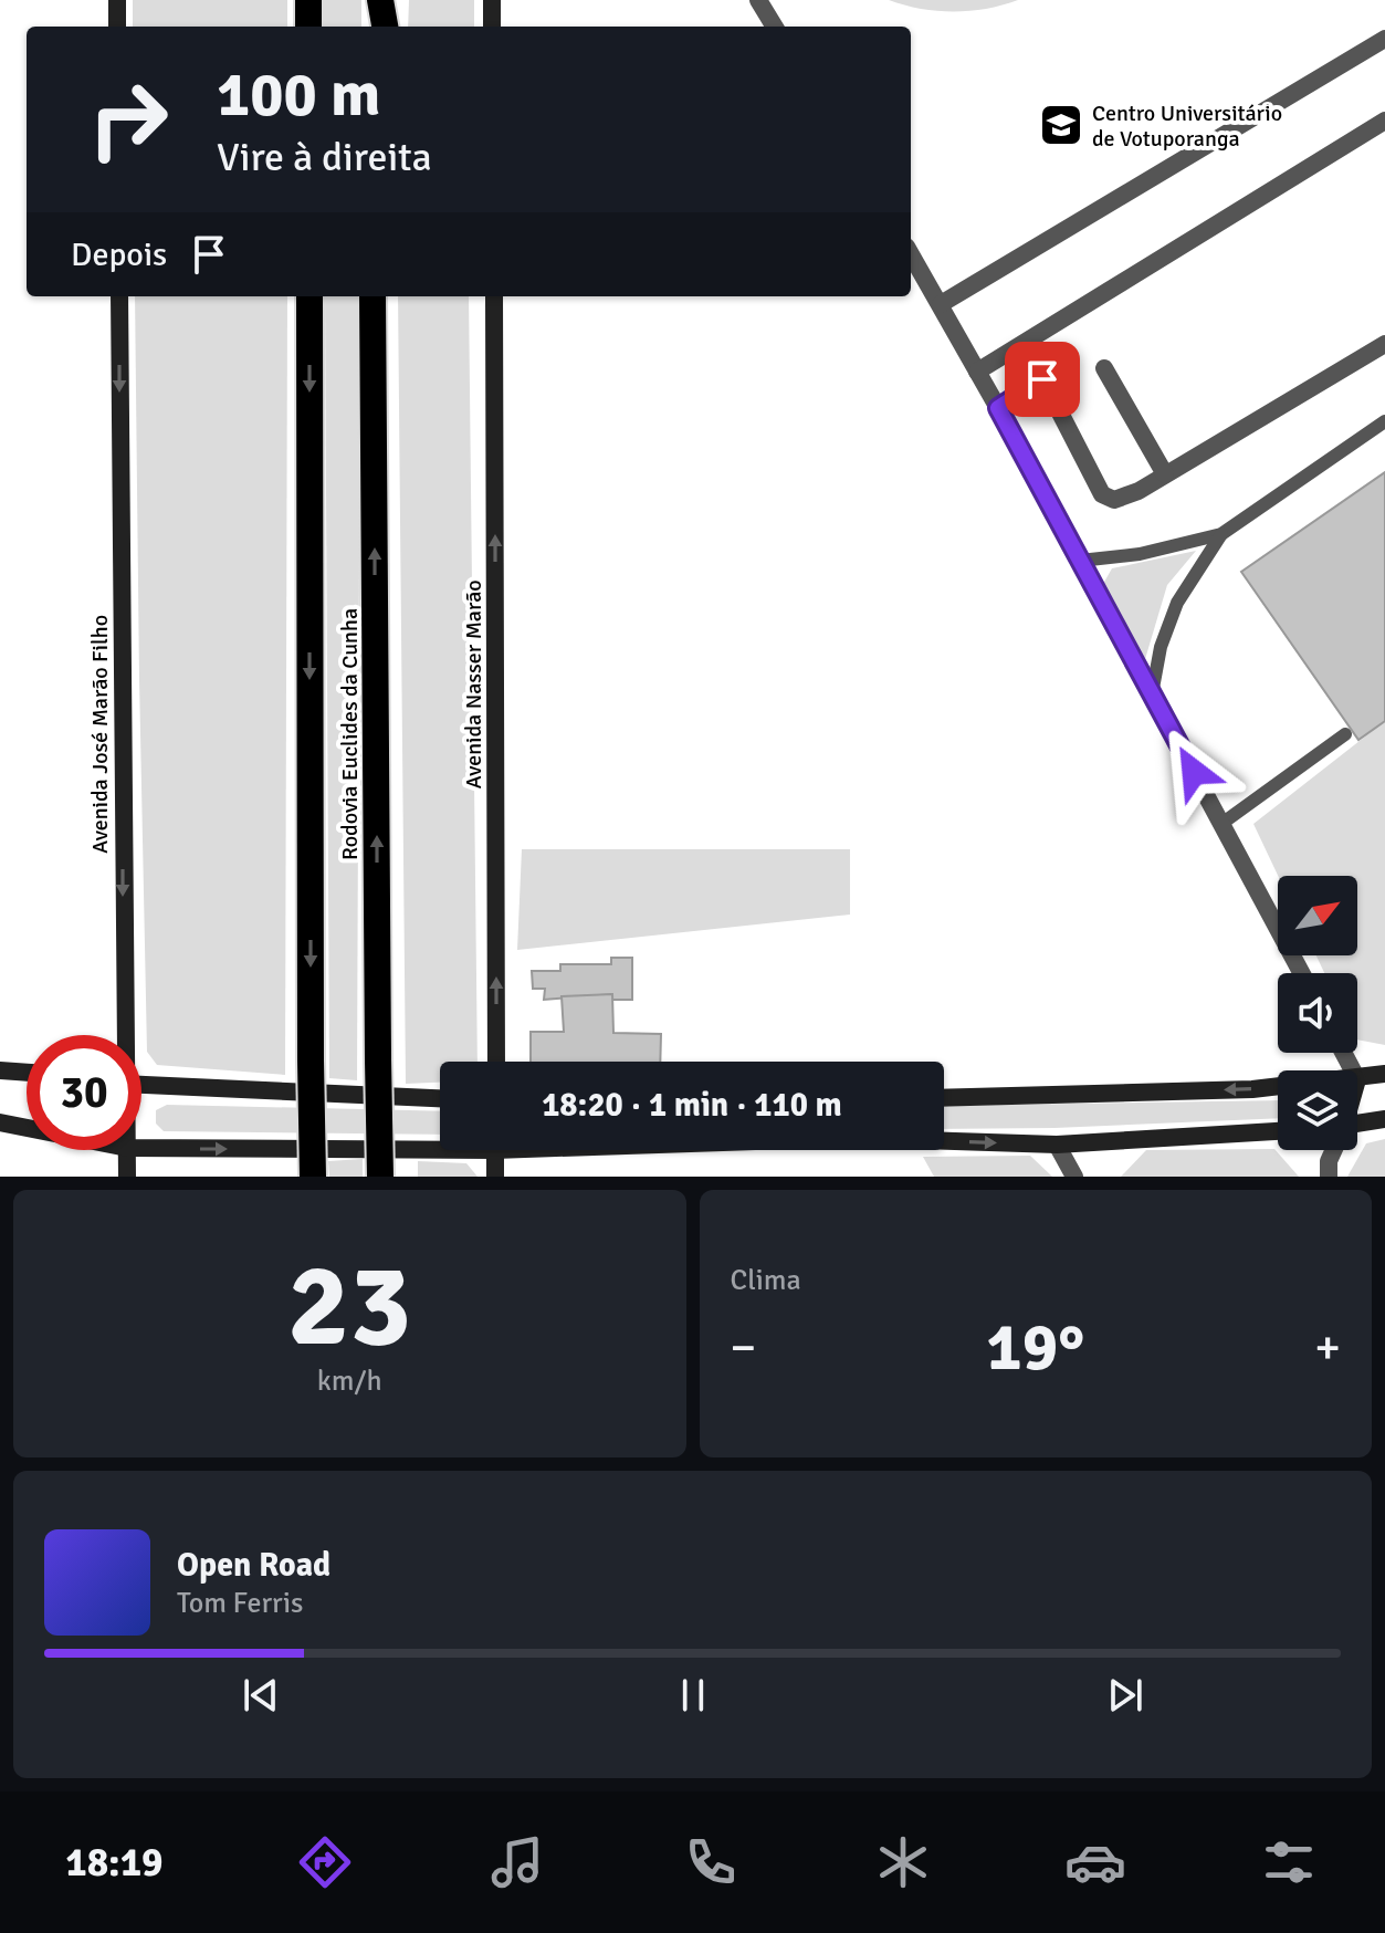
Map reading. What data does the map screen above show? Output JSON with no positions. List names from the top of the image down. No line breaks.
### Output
{"streets":{"highway":["Rodovia Euclides da Cunha"],"main road":["Avenida Nasser Marão","Avenida José Marão Filho"]},"one_way":["Avenida Nasser Marão","Avenida José Marão Filho"],"places":{"school or university":["Centro Universitário de Votuporanga"]},"north":"top right","page":{"turn":["100 m","Vire à direita"],"then":"Depois","limit":"30","trip":"18:20 · 1 min · 110 m","tile":[["23","km/h"],"Clima"],"heat":["−","19°","+"],"song":["Open Road","Tom Ferris"],"tabs":"18:19"}}
